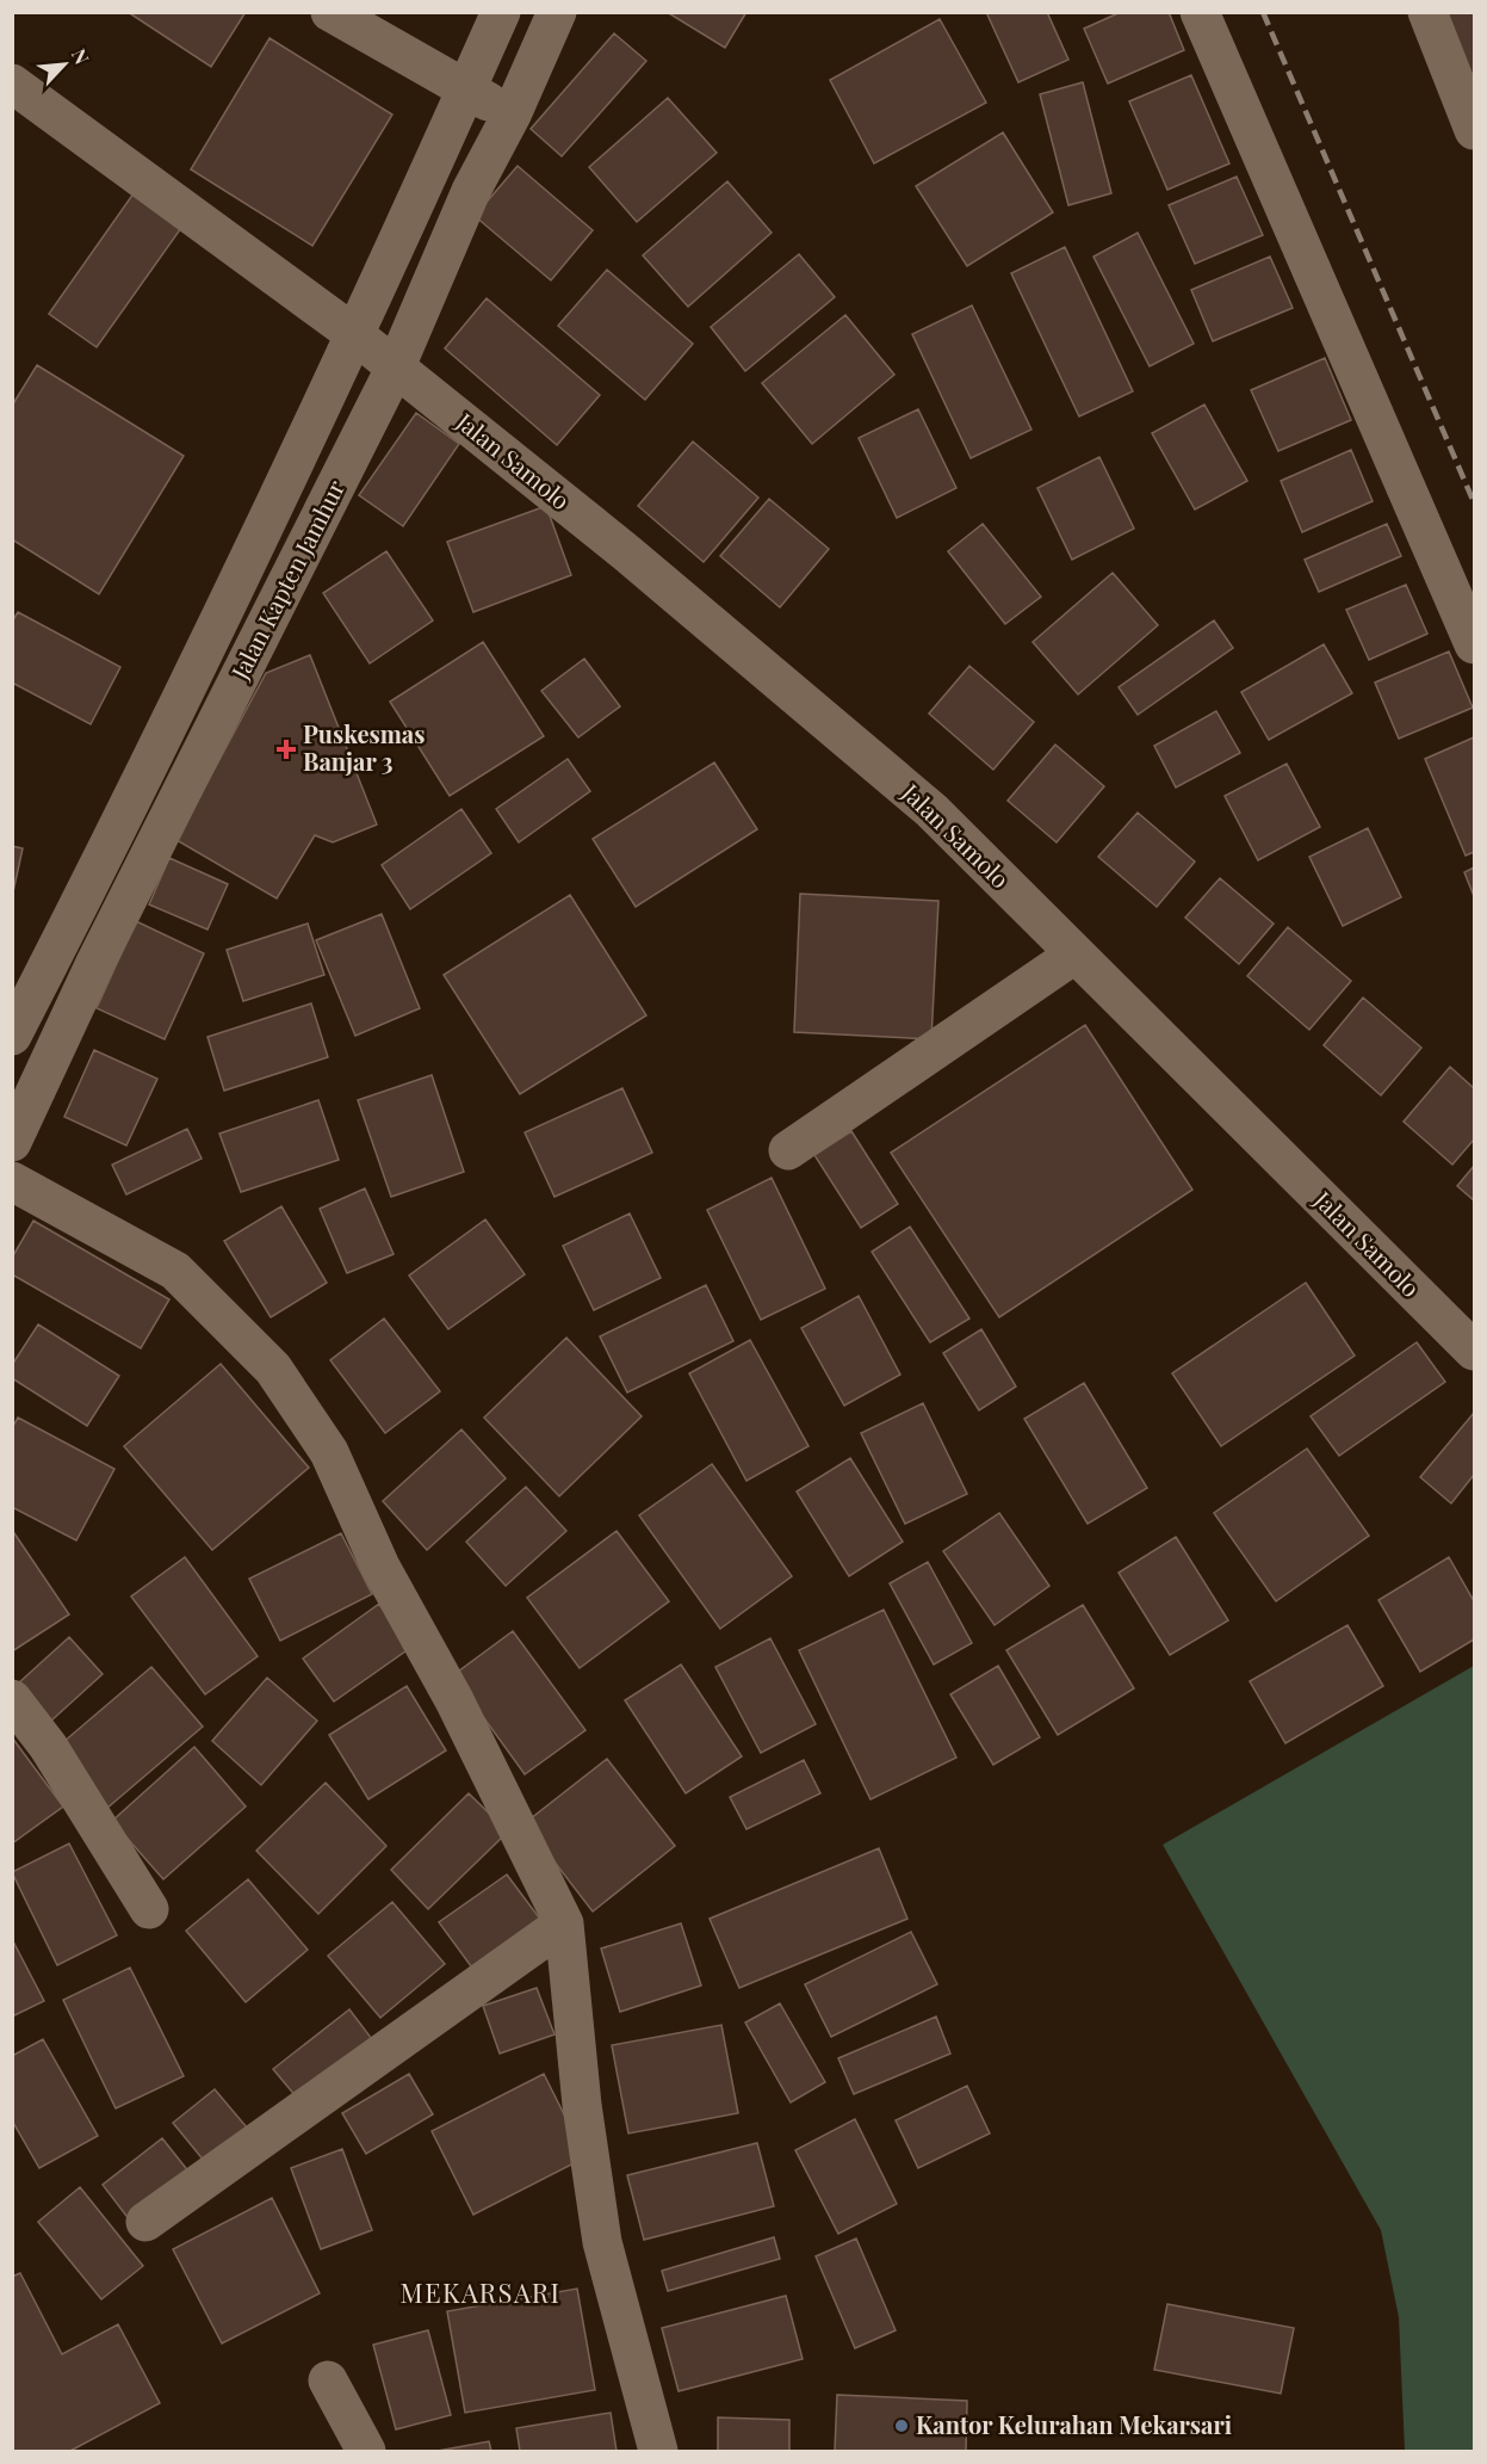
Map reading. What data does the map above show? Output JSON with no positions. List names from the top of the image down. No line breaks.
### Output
{"streets":{"street":["Jalan Samolo","Jalan Kapten Jamhur"]},"crossings":[["Jalan Samolo","Jalan Kapten Jamhur"]],"districts":["MEKARSARI"],"places":{"health":["Puskesmas Banjar 3"],"other":["Kantor Kelurahan Mekarsari"]},"north":"top right"}
